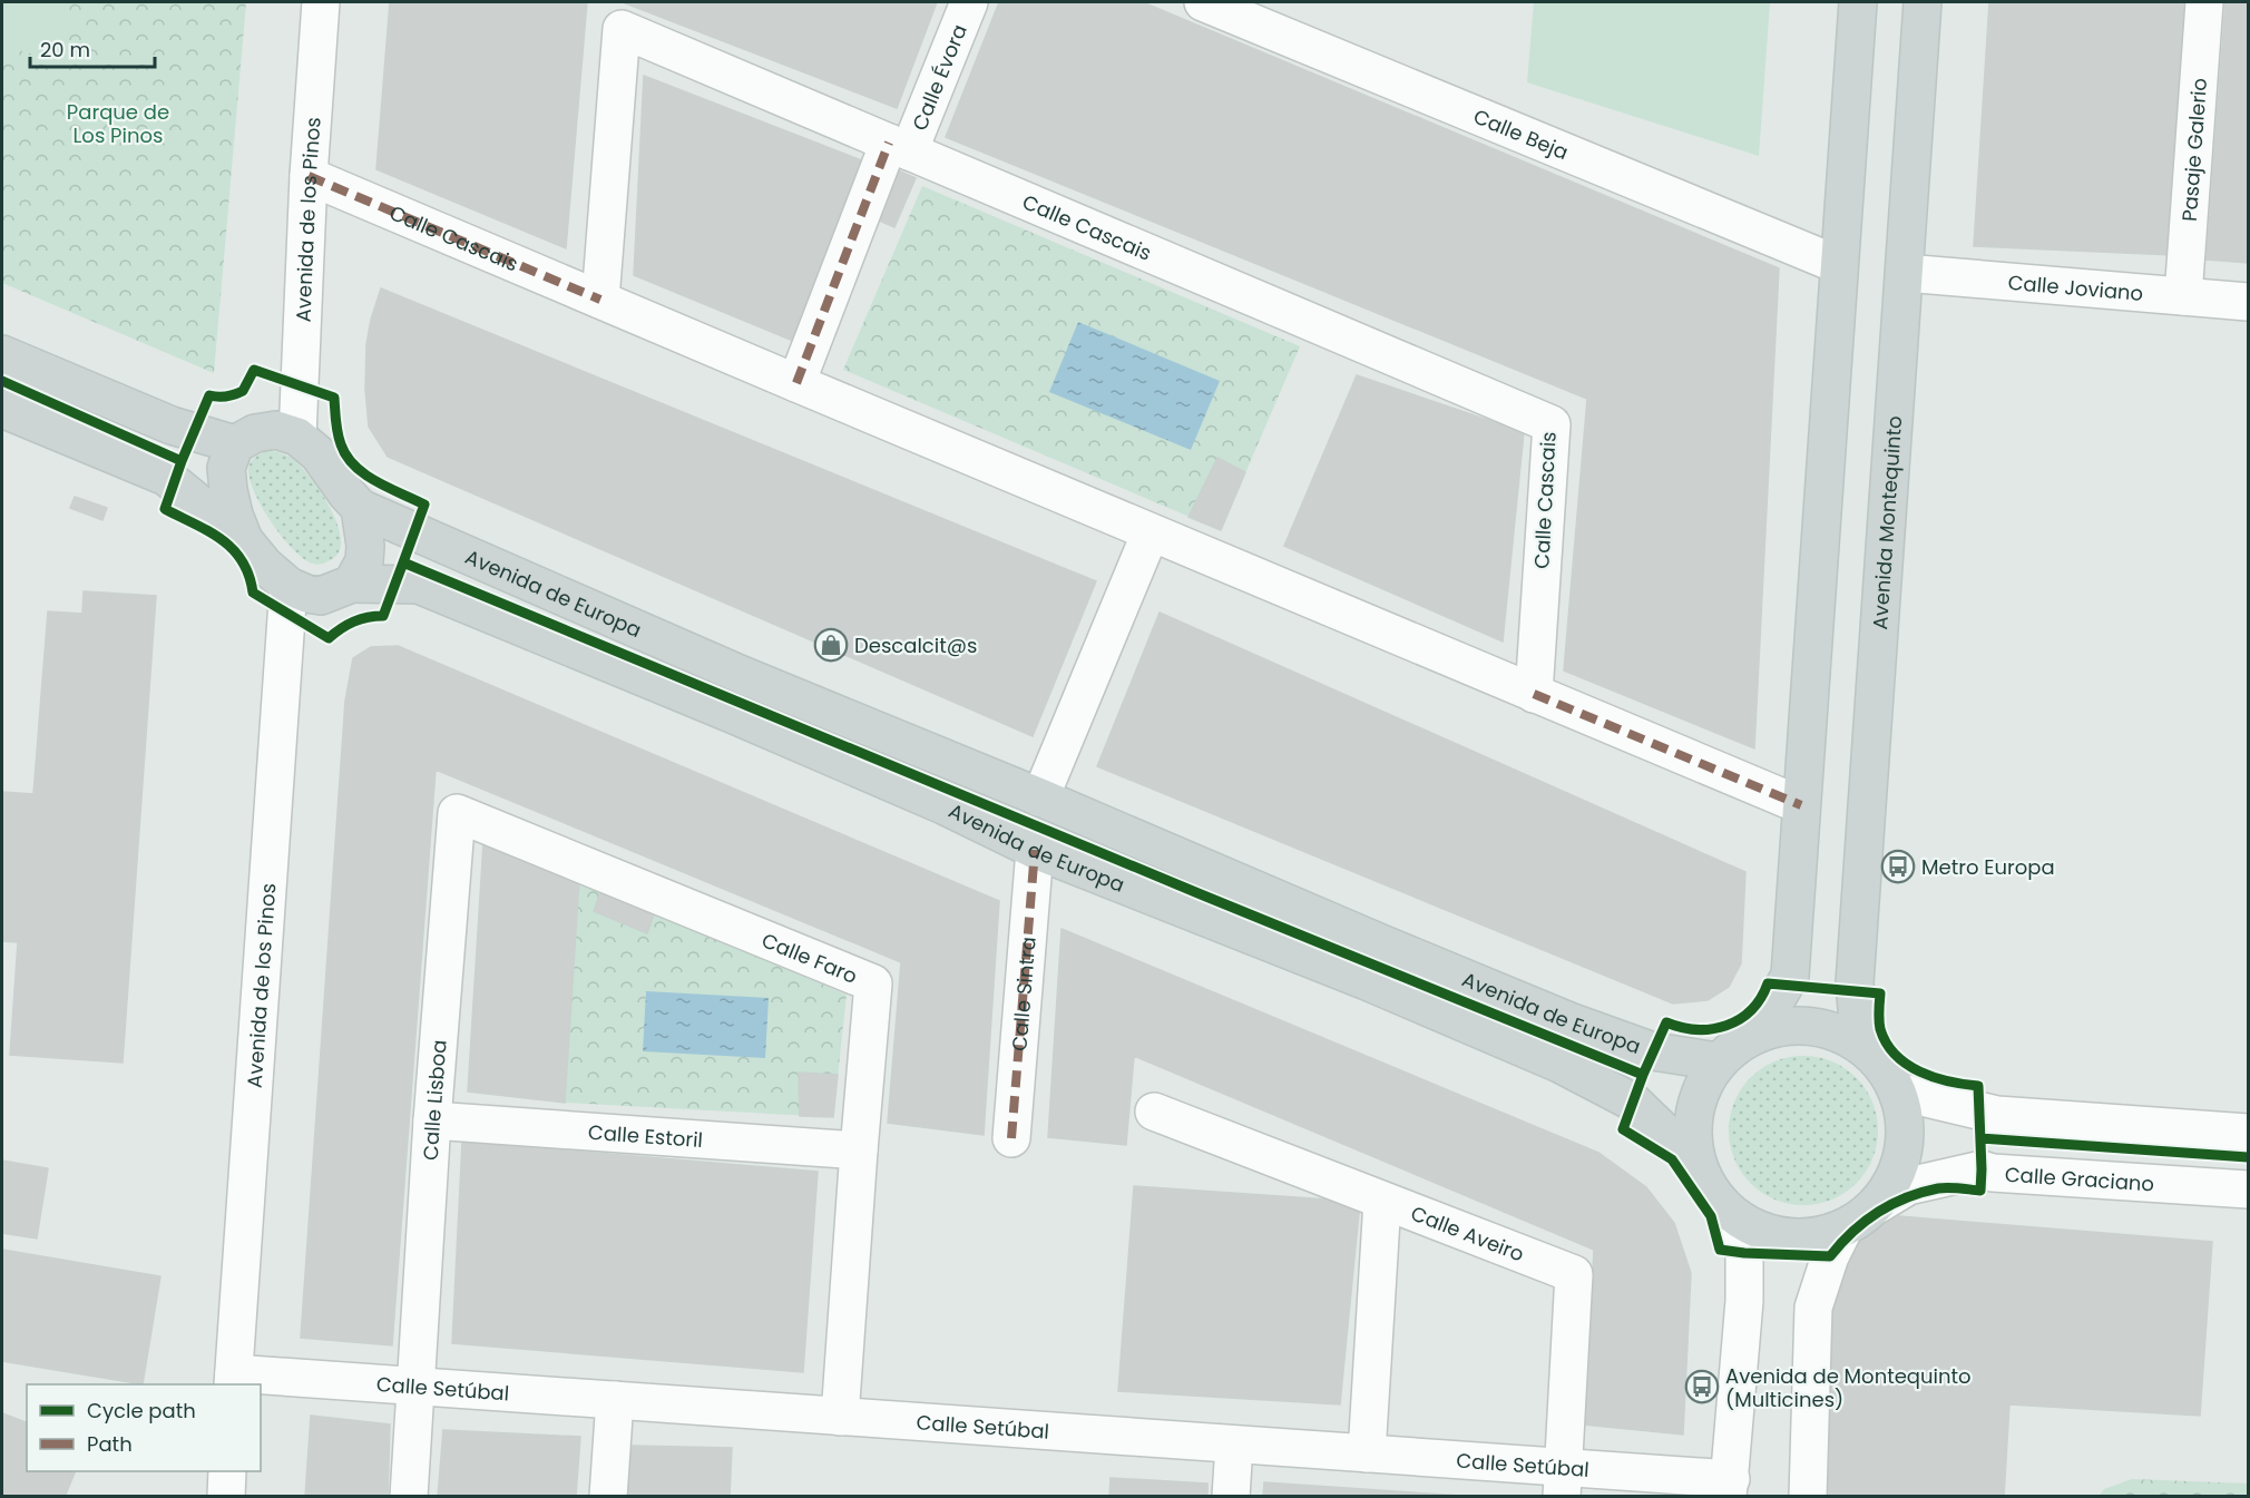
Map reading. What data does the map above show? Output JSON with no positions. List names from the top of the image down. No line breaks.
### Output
{"streets":{"main road":["Avenida Montequinto","Avenida de Europa"],"street":["Calle Évora","Calle Beja","Pasaje Galerio","Avenida de los Pinos","Calle Cascais","Calle Joviano","Calle Faro","Calle Sintra","Calle Lisboa","Calle Estoril","Calle Graciano","Calle Aveiro","Calle Setúbal"]},"crossings":[["Calle Évora","Calle Cascais"],["Pasaje Galerio","Calle Joviano"],["Avenida de los Pinos","Calle Cascais"],["Avenida de los Pinos","Avenida de Europa"],["Avenida de los Pinos","Calle Setúbal"],["Calle Joviano","Avenida Montequinto"],["Avenida Montequinto","Avenida de Europa"],["Avenida Montequinto","Calle Graciano"],["Avenida de Europa","Calle Sintra"],["Avenida de Europa","Calle Graciano"],["Calle Faro","Calle Lisboa"],["Calle Faro","Calle Estoril"],["Calle Faro","Calle Setúbal"],["Calle Lisboa","Calle Estoril"],["Calle Lisboa","Calle Setúbal"],["Calle Aveiro","Calle Setúbal"]],"parks":["Parque de Los Pinos"],"places":{"shop":["Descalcit@s"],"bus stop":["Metro Europa","Avenida de Montequinto (Multicines)"]},"legend":["Cycle path","Path"],"scale_bar":"20 m"}
